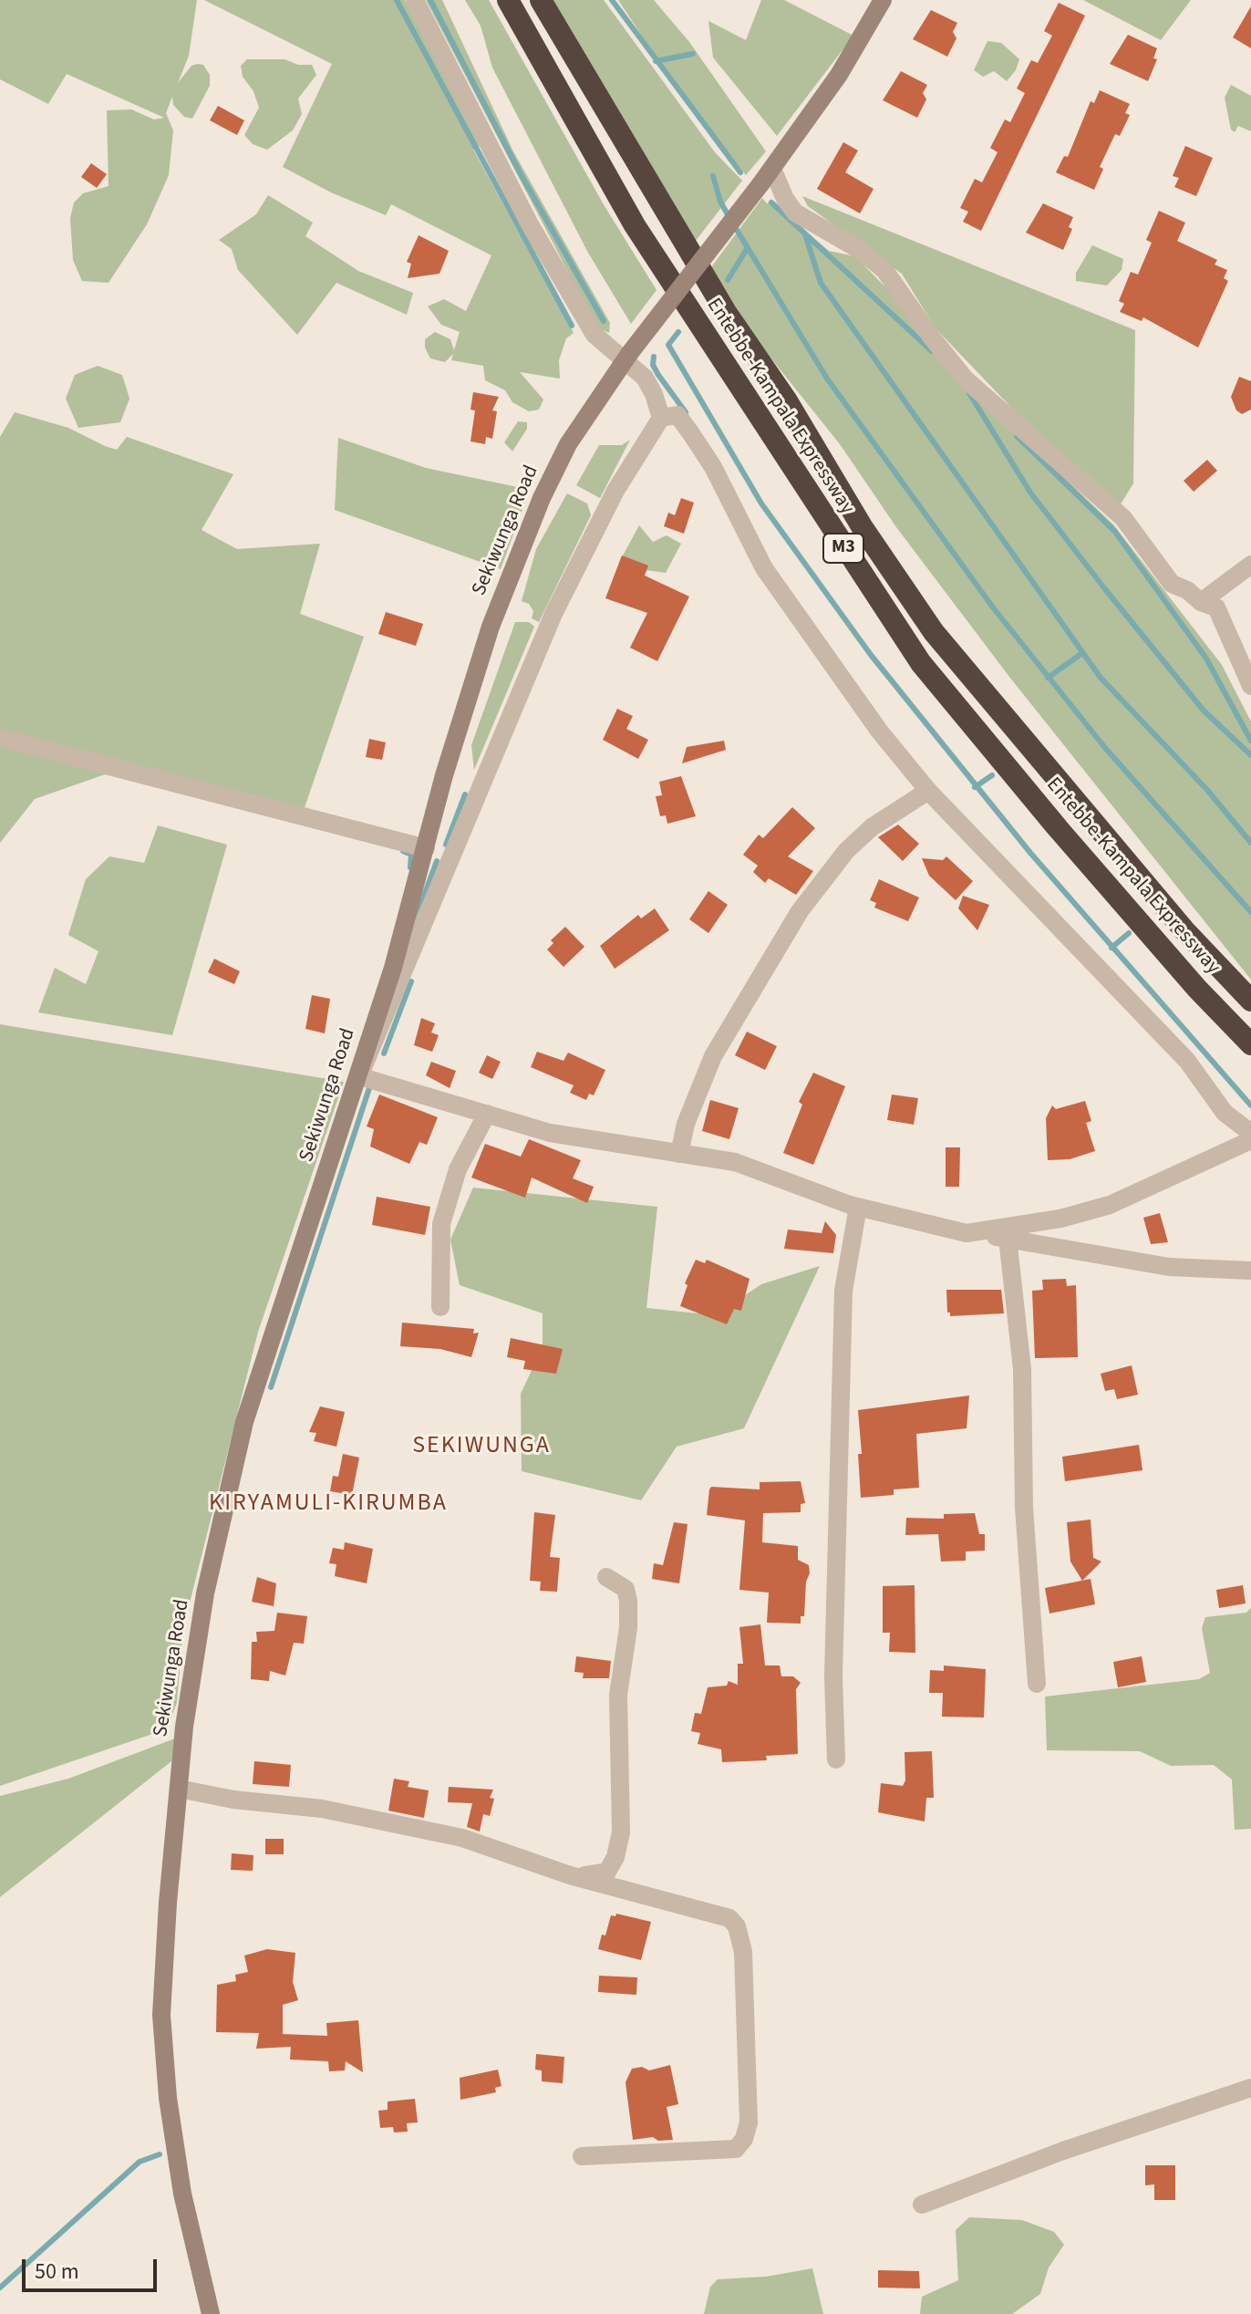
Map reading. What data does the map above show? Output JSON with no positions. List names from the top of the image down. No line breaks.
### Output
{"streets":{"highway":["Entebbe-Kampala Expressway","M3"],"main road":["Sekiwunga Road"]},"districts":["SEKIWUNGA","KIRYAMULI-KIRUMBA"],"scale_bar":"50 m"}
